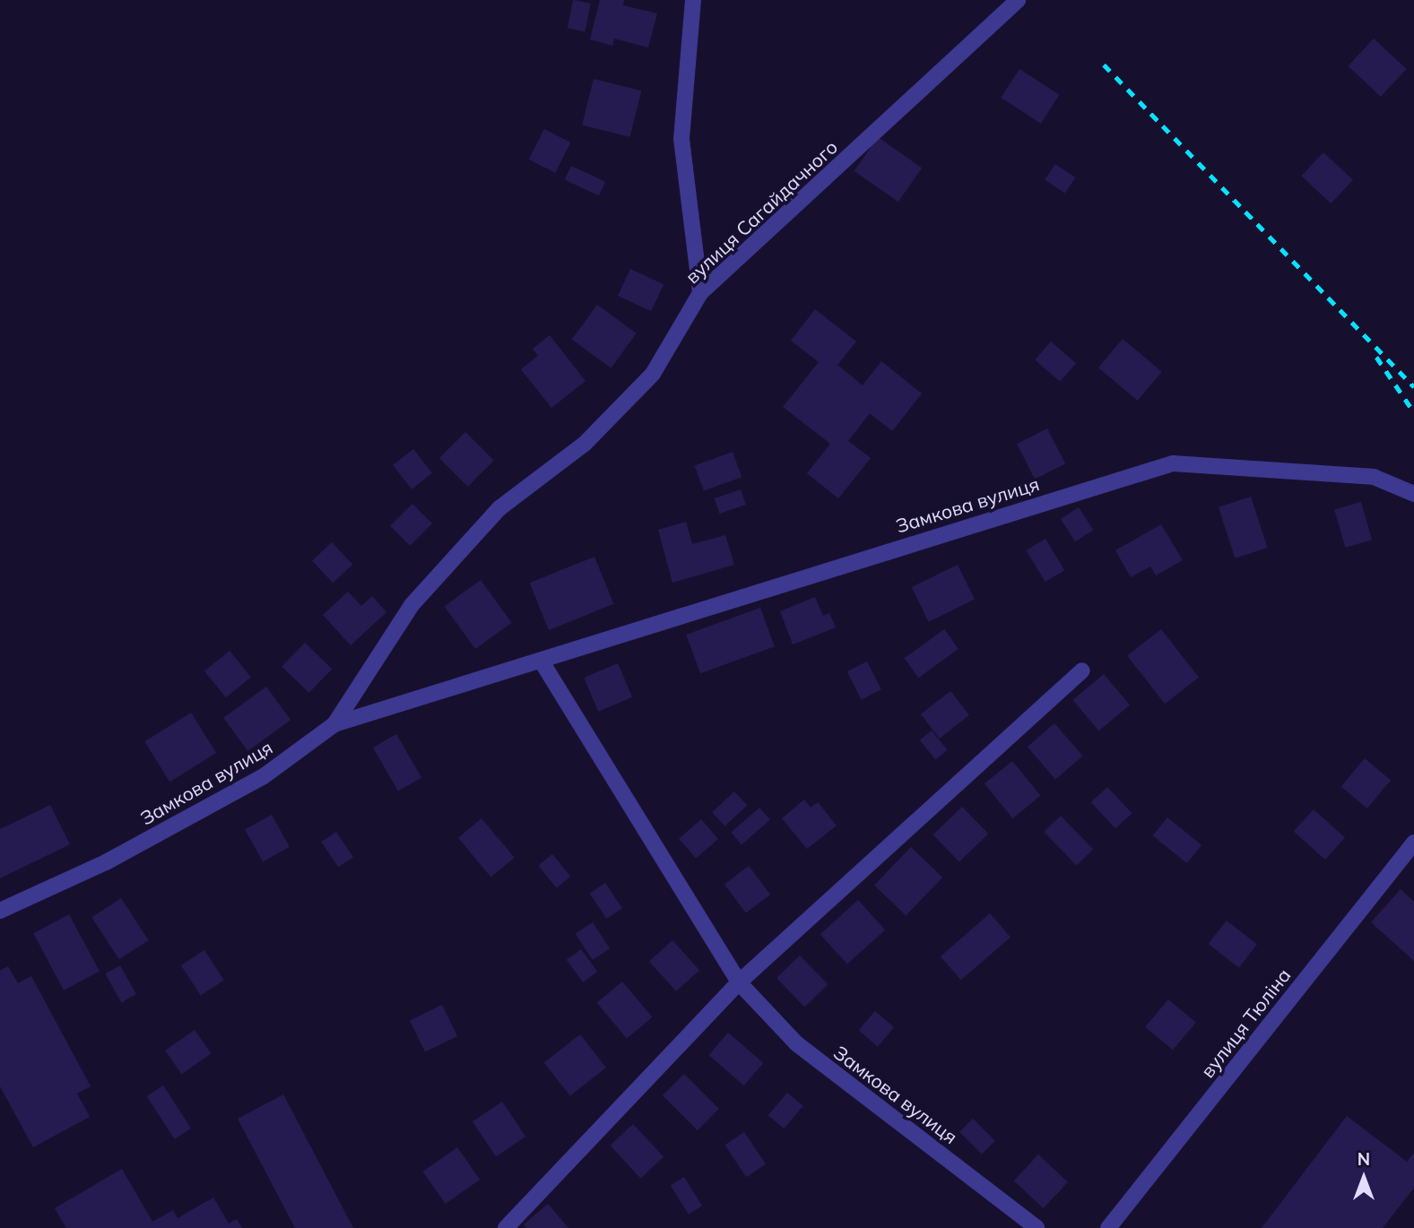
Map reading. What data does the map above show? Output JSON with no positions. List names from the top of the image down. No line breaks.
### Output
{"streets":{"street":["вулиця Сагайдачного","Замкова вулиця","вулиця Тюліна"]},"crossings":[["вулиця Сагайдачного","Замкова вулиця"]],"north":"top"}
